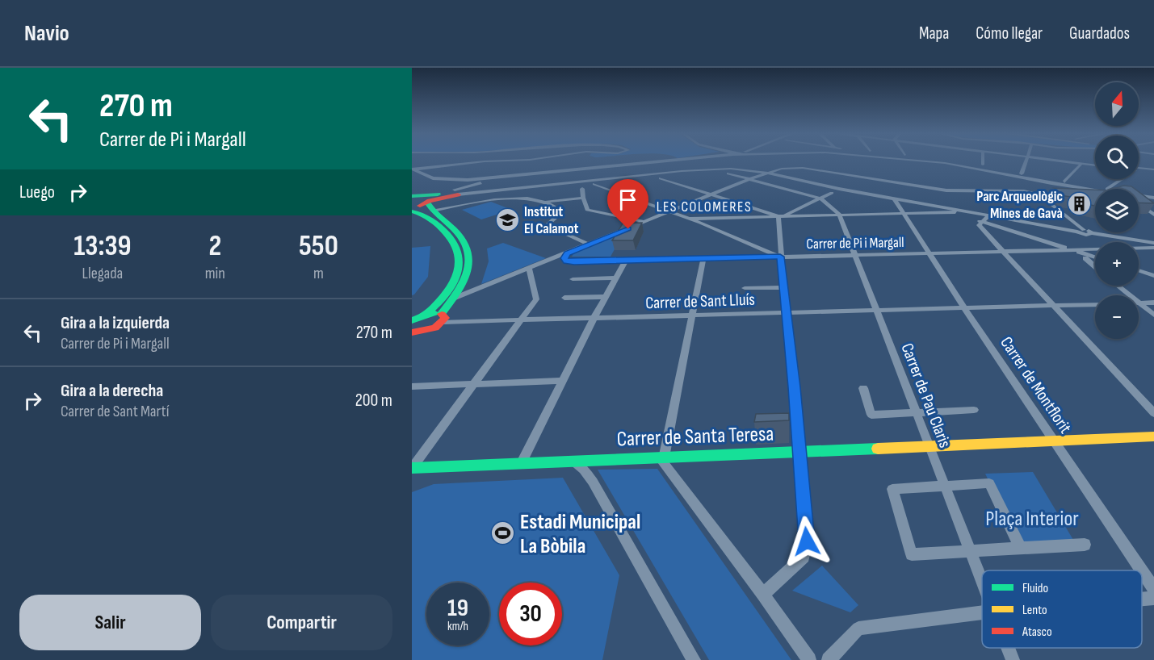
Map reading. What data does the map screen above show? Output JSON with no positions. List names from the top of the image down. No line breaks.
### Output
{"streets":{"main road":["Carrer de Santa Teresa"],"street":["Carrer de Pi i Margall","Carrer de Sant Lluís","Carrer de Montflorit","Carrer de Pau Claris"]},"crossings":[["Carrer de Pi i Margall","Carrer de Montflorit"],["Carrer de Pi i Margall","Carrer de Pau Claris"],["Carrer de Sant Lluís","Carrer de Montflorit"],["Carrer de Sant Lluís","Carrer de Pau Claris"],["Carrer de Montflorit","Carrer de Santa Teresa"],["Carrer de Pau Claris","Carrer de Santa Teresa"]],"districts":["LES COLOMERES"],"parks":["Plaça Interior"],"places":{"building":["Parc Arqueològic Mines de Gavà"],"school or university":["Institut El Calamot"],"sports":["Estadi Municipal La Bòbila"]},"legend":["Fluido","Lento","Atasco"],"north":"top","page":{"header":"Navio","nav":["Mapa","Cómo llegar","Guardados"],"turn":["270 m","Carrer de Pi i Margall"],"map_buttons":["+","−"],"then":"Luego","eta":["13:39","Llegada","2","min","550","m"],"list":[{"name":"Gira a la izquierda","note":"Carrer de Pi i Margall","value":"270 m"},{"name":"Gira a la derecha","note":"Carrer de Sant Martí","value":"200 m"}],"speed":"19 km/h","limit":"30","buttons":["Salir","Compartir"]}}
